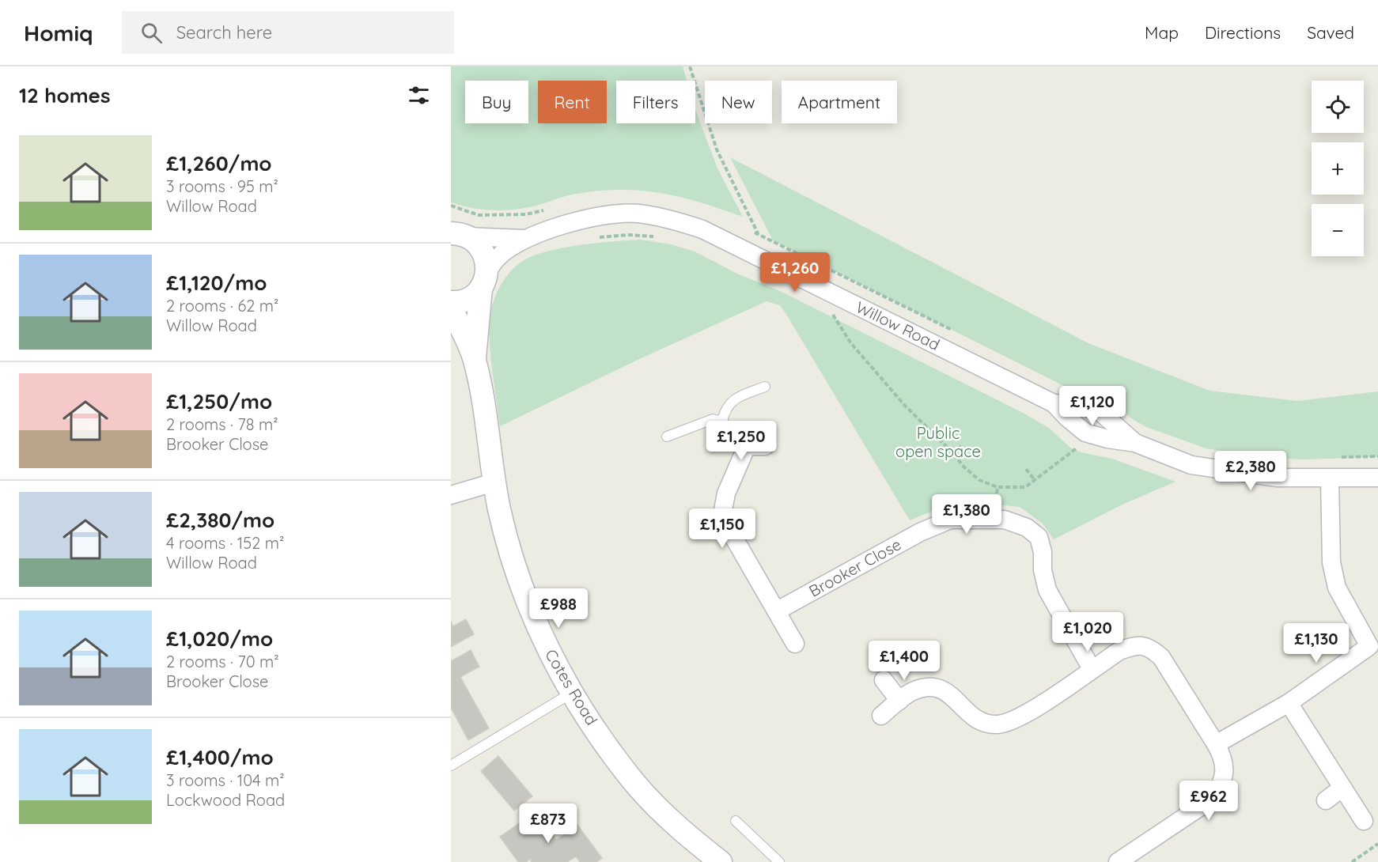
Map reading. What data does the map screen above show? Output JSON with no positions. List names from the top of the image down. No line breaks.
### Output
{"streets":{"street":["Willow Road","Brooker Close","Cotes Road"]},"crossings":[["Willow Road","Cotes Road"]],"parks":["Public open space"],"page":{"header":"Homiq","search":"Search here","nav":["Map","Directions","Saved"],"heading":"12 homes","map_buttons":["+","−"],"chip":["Buy","Rent","Filters","New","Apartment"],"list":[{"name":"£1,260/mo","note":"3 rooms · 95 m² · Willow Road"},{"name":"£1,120/mo","note":"2 rooms · 62 m² · Willow Road"},{"name":"£1,250/mo","note":"2 rooms · 78 m² · Brooker Close"},{"name":"£2,380/mo","note":"4 rooms · 152 m² · Willow Road"},{"name":"£1,020/mo","note":"2 rooms · 70 m² · Brooker Close"},{"name":"£1,400/mo","note":"3 rooms · 104 m² · Lockwood Road"}],"price":["£1,260","£1,120","£1,250","£2,380","£1,380","£1,150","£988","£1,020","£1,130","£1,400","£962","£873"]}}
